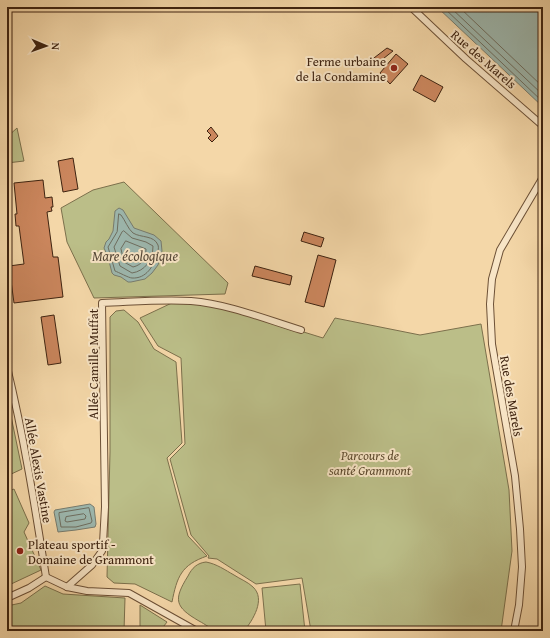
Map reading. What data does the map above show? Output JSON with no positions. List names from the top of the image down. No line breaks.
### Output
{"streets":{"street":["Rue des Marels","Allée Camille Muffat","Allée Alexis Vastine"]},"water":["Mare écologique"],"parks":["Parcours de santé Grammont"],"places":["Ferme urbaine de la Condamine","Plateau sportif - Domaine de Grammont"],"north":"right"}
